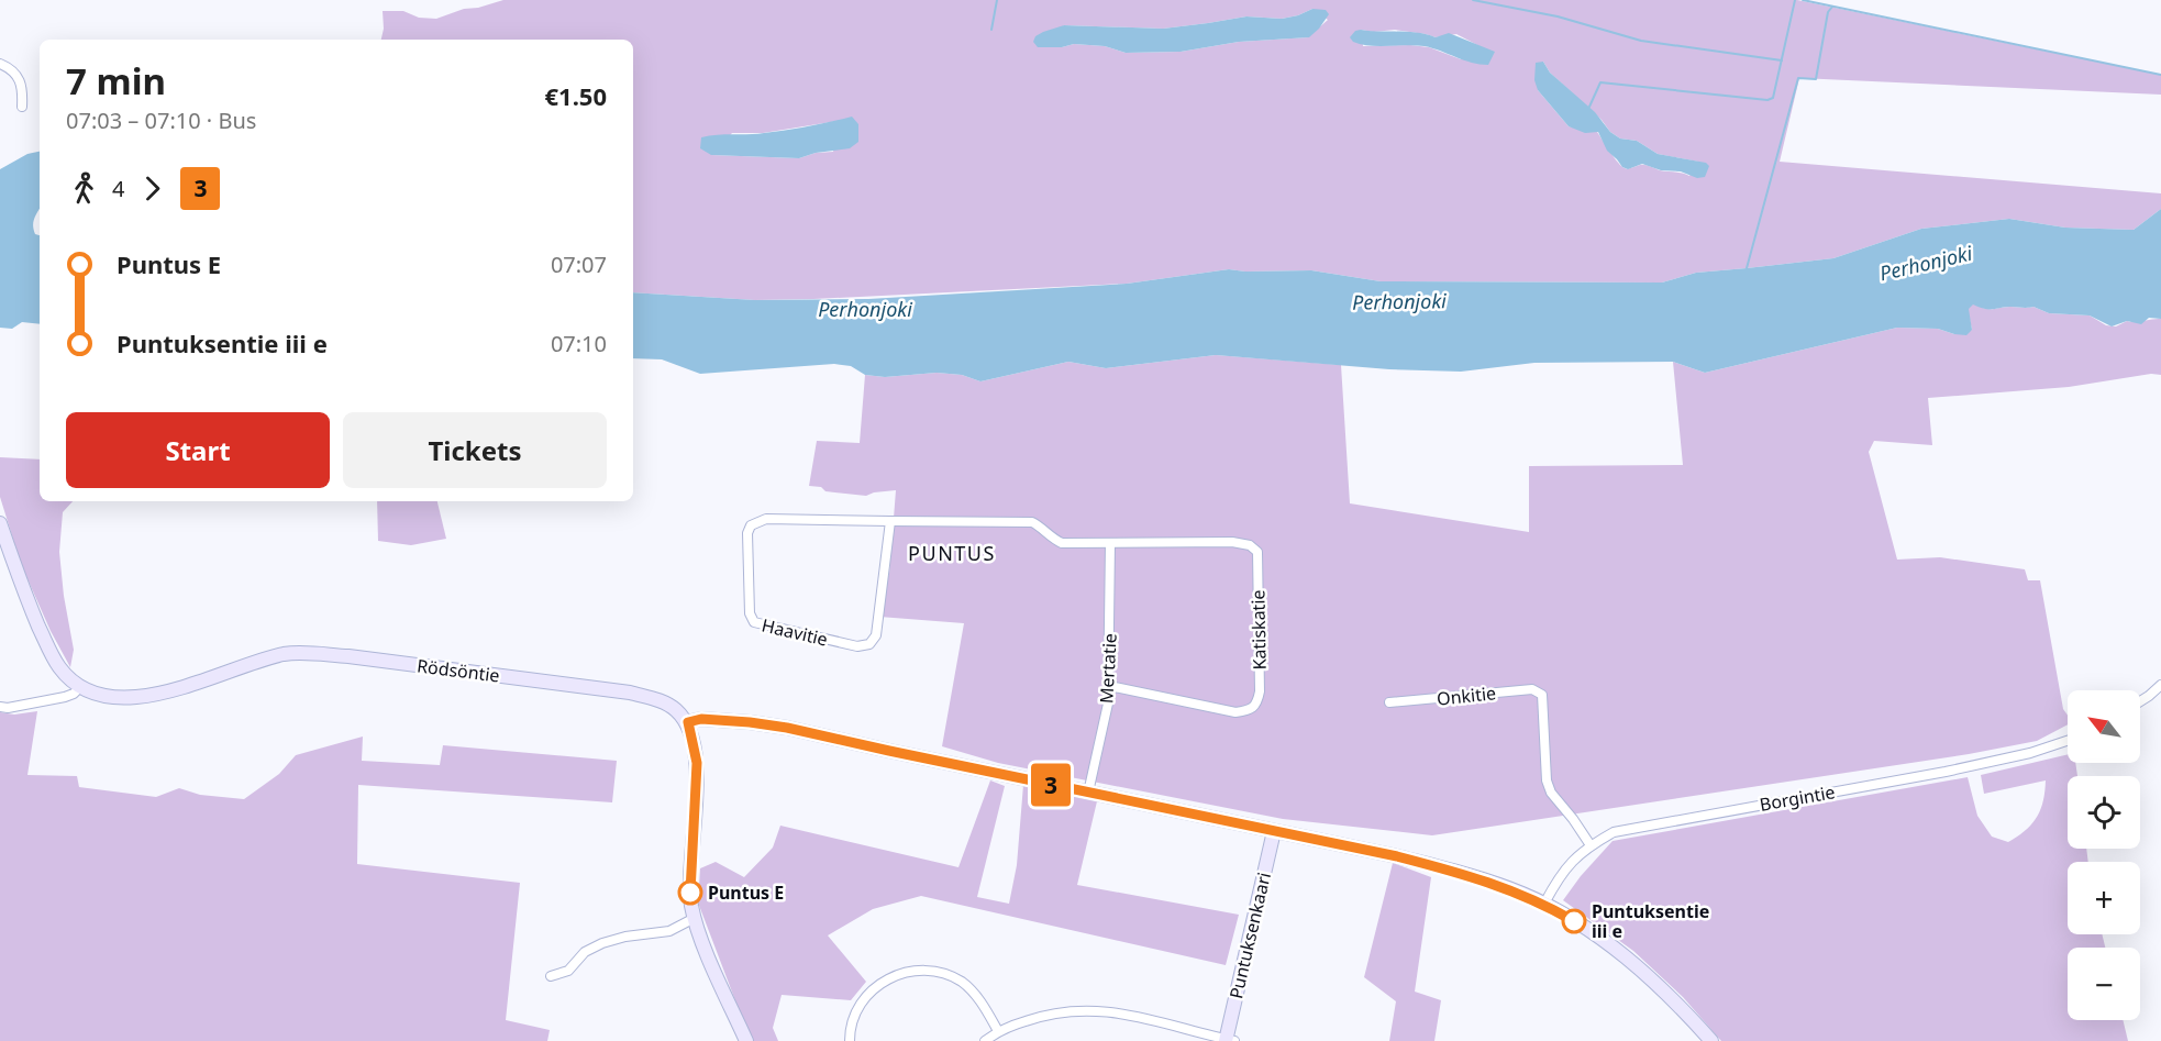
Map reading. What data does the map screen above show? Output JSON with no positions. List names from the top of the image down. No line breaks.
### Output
{"streets":{"street":["Katiskatie","Haavitie","Mertatie","Rödsöntie","Onkitie","Borgintie","Puntuksenkaari"]},"crossings":[["Katiskatie","Haavitie"],["Katiskatie","Mertatie"],["Haavitie","Mertatie"],["Onkitie","Borgintie"]],"districts":["PUNTUS"],"water":["Perhonjoki"],"places":["Puntus E","Puntuksentie iii e"],"lines":["bus line 3"],"north":"top left","page":{"on_map":"3","heading":["7 min","07:03 – 07:10 · Bus","€1.50"],"legs":["4","3"],"list":[{"name":"Puntus E","value":"07:07"},{"name":"Puntuksentie iii e","value":"07:10"}],"buttons":["Start","Tickets"],"map_buttons":["+","−"]}}
